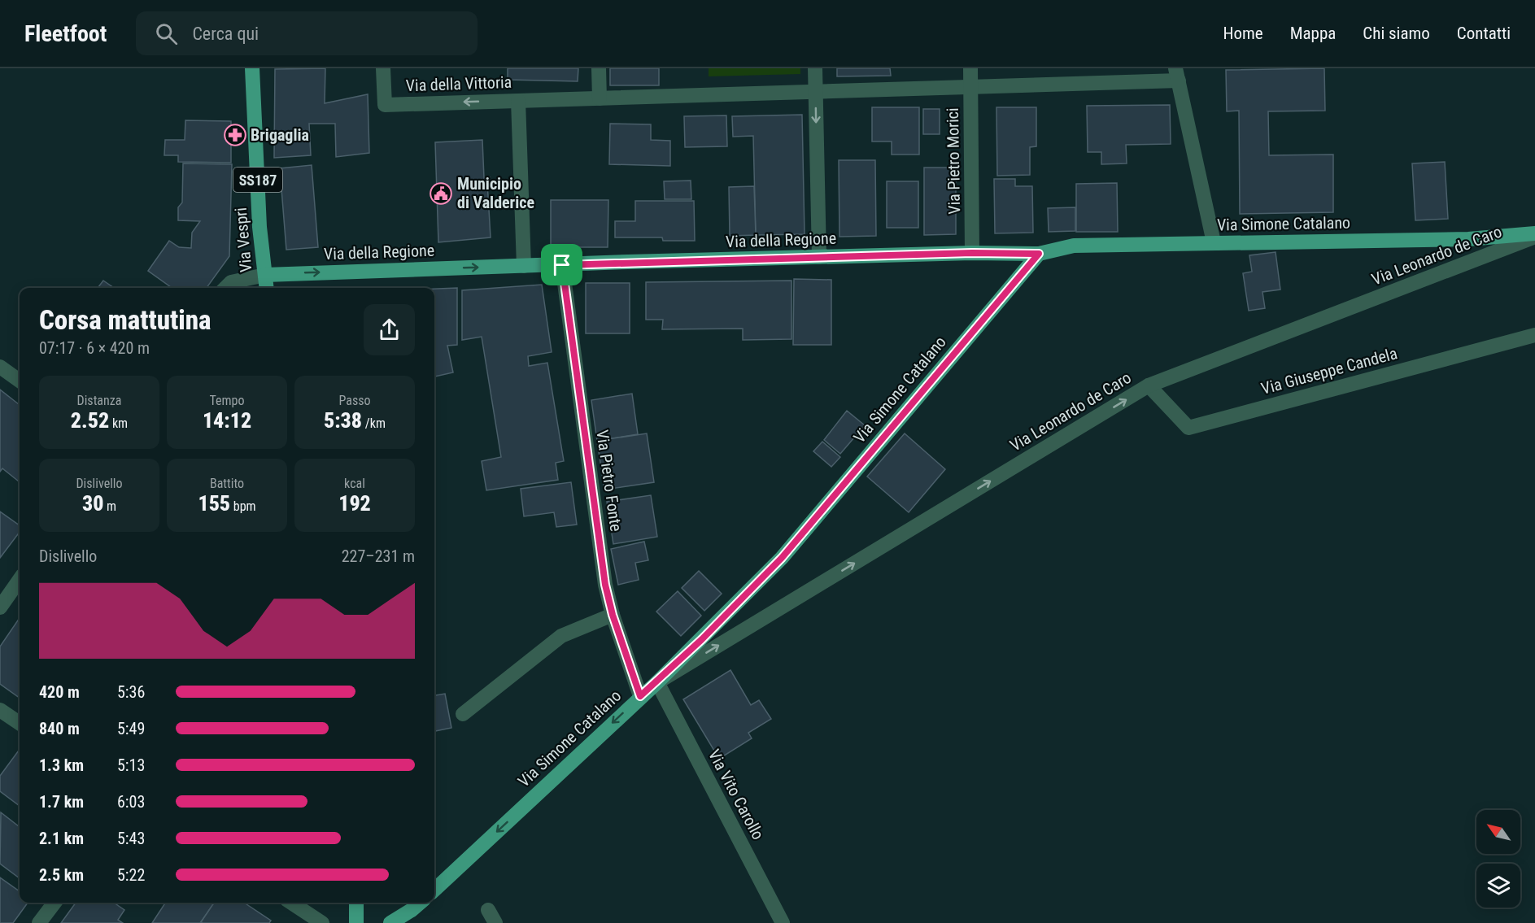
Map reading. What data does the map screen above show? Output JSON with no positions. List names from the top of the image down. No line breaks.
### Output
{"streets":{"main road":["SS187","Via Simone Catalano","Via Vespri","Via della Regione"],"street":["Via della Vittoria","Via Pietro Morici","Via Leonardo de Caro","Via Giuseppe Candela","Via Pietro Fonte","Via Vito Carollo"]},"crossings":[["Via della Vittoria","Via Pietro Morici"],["Via Pietro Morici","Via della Regione"],["Via Simone Catalano","Via della Regione"],["Via Simone Catalano","Via Leonardo de Caro"],["Via Simone Catalano","Via Pietro Fonte"],["Via Simone Catalano","Via Vito Carollo"],["Via Vespri","Via della Regione"],["Via della Regione","Via Pietro Fonte"],["Via Leonardo de Caro","Via Giuseppe Candela"],["Via Leonardo de Caro","Via Vito Carollo"]],"one_way":["Via Leonardo de Caro"],"places":{"pharmacy":["Brigaglia"],"public building":["Municipio di Valderice"]},"north":"top left","page":{"header":"Fleetfoot","search":"Cerca qui","nav":["Home","Mappa","Chi siamo","Contatti"],"heading":["Corsa mattutina","07:17 · 6 × 420 m"],"stats":[["Distanza","2.52 km"],["Tempo","14:12"],["Passo","5:38 /km"],["Dislivello","30 m"],["Battito","155 bpm"],["kcal","192"]],"chart":["Dislivello","227–231 m"],"list":[{"name":"420 m","note":"5:36"},{"name":"840 m","note":"5:49"},{"name":"1.3 km","note":"5:13"},{"name":"1.7 km","note":"6:03"},{"name":"2.1 km","note":"5:43"},{"name":"2.5 km","note":"5:22"}]}}
